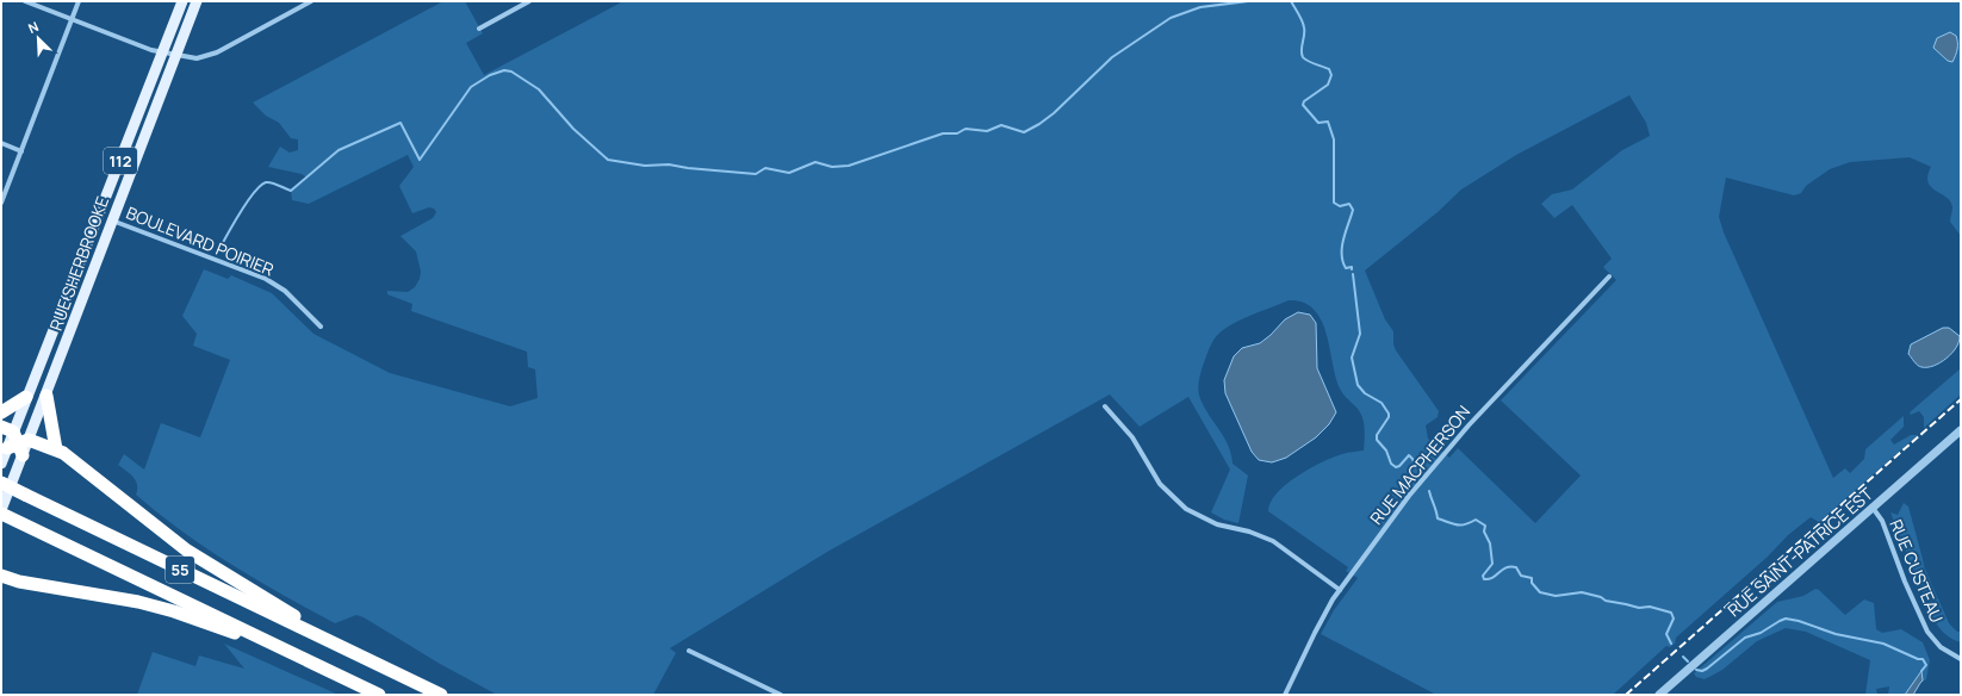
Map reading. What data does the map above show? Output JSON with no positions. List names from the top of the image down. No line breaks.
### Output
{"streets":{"highway":["55"],"main road":["112","RUE SHERBROOKE"],"street":["BOULEVARD POIRIER","RUE MACPHERSON","RUE SAINT-PATRICE EST","RUE CUSTEAU"]},"crossings":[["BOULEVARD POIRIER","RUE SHERBROOKE"],["RUE SHERBROOKE","55"],["RUE SAINT-PATRICE EST","RUE CUSTEAU"]],"north":"top left"}
